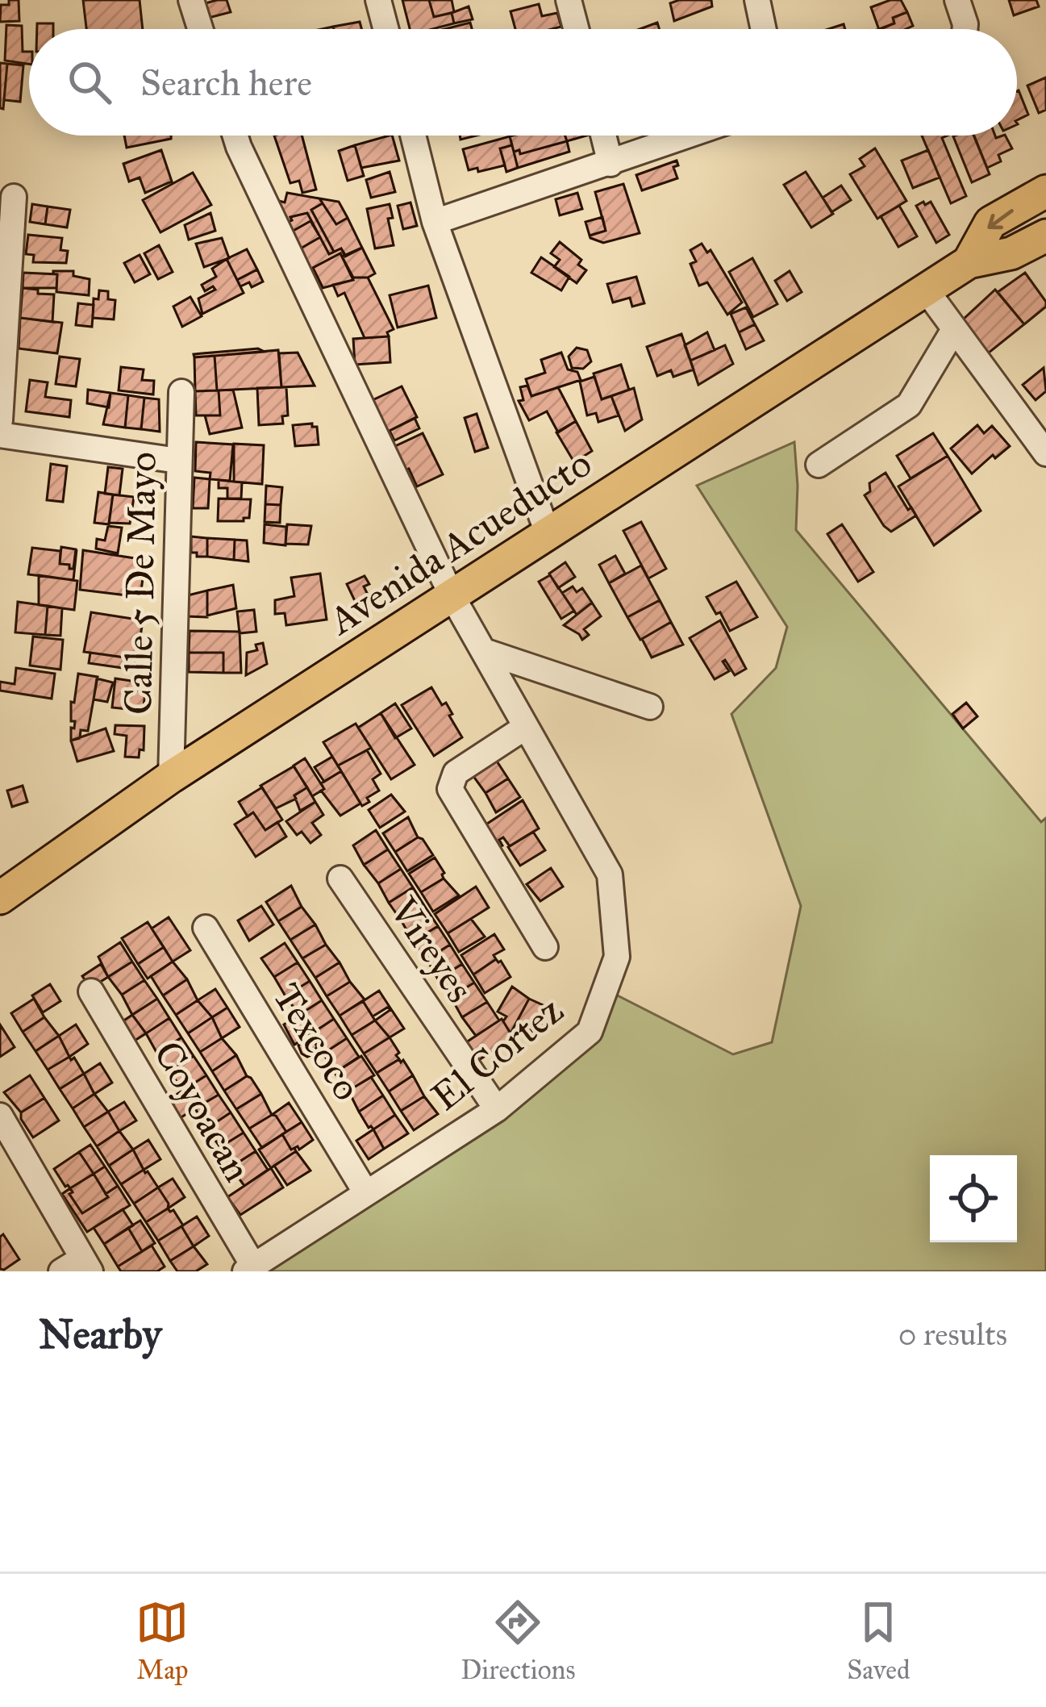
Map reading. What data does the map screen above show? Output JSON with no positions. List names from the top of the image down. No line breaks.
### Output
{"streets":{"main road":["Avenida Acueducto"],"street":["Calle 5 De Mayo","Vireyes","Texcoco","El Cortez","Coyoacan"]},"crossings":[["Avenida Acueducto","Calle 5 De Mayo"],["Avenida Acueducto","El Cortez"],["Vireyes","El Cortez"],["Texcoco","El Cortez"],["El Cortez","Coyoacan"]],"page":{"search":"Search here","heading":["Nearby","0 results"],"nav":["Map","Directions","Saved"]}}
